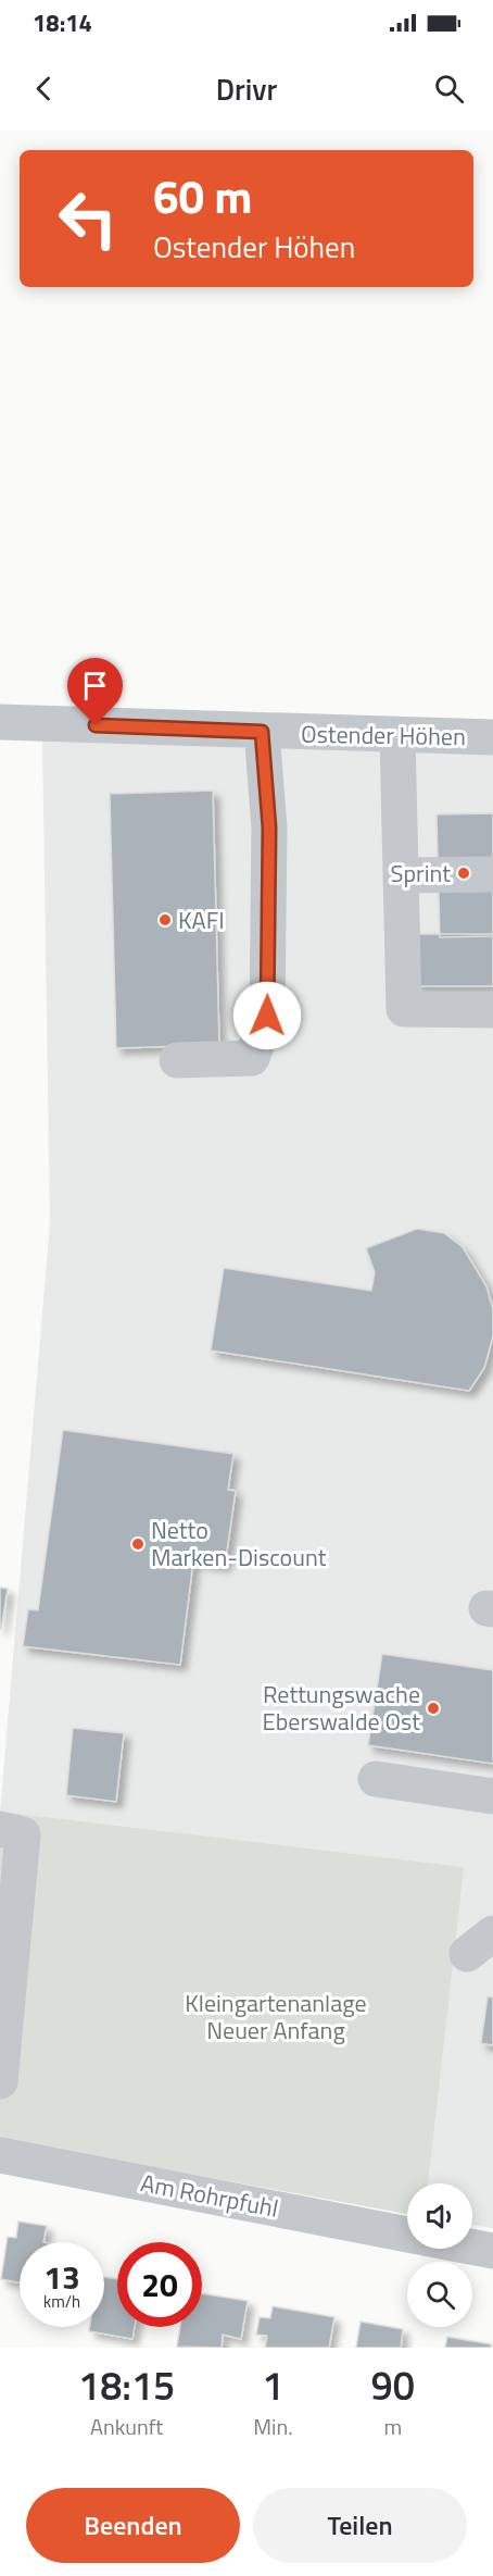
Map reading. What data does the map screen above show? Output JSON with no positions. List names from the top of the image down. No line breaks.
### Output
{"streets":{"street":["Ostender Höhen","Am Rohrpfuhl"]},"parks":["Kleingartenanlage Neuer Anfang"],"places":["Sprint","KAFI","Netto Marken-Discount","Rettungswache Eberswalde Ost"],"page":{"status":"18:14","header":"Drivr","turn":["60 m","Ostender Höhen"],"speed":"13 km/h","limit":"20","eta":["18:15","Ankunft","1","Min.","90","m"],"buttons":["Beenden","Teilen"]}}
